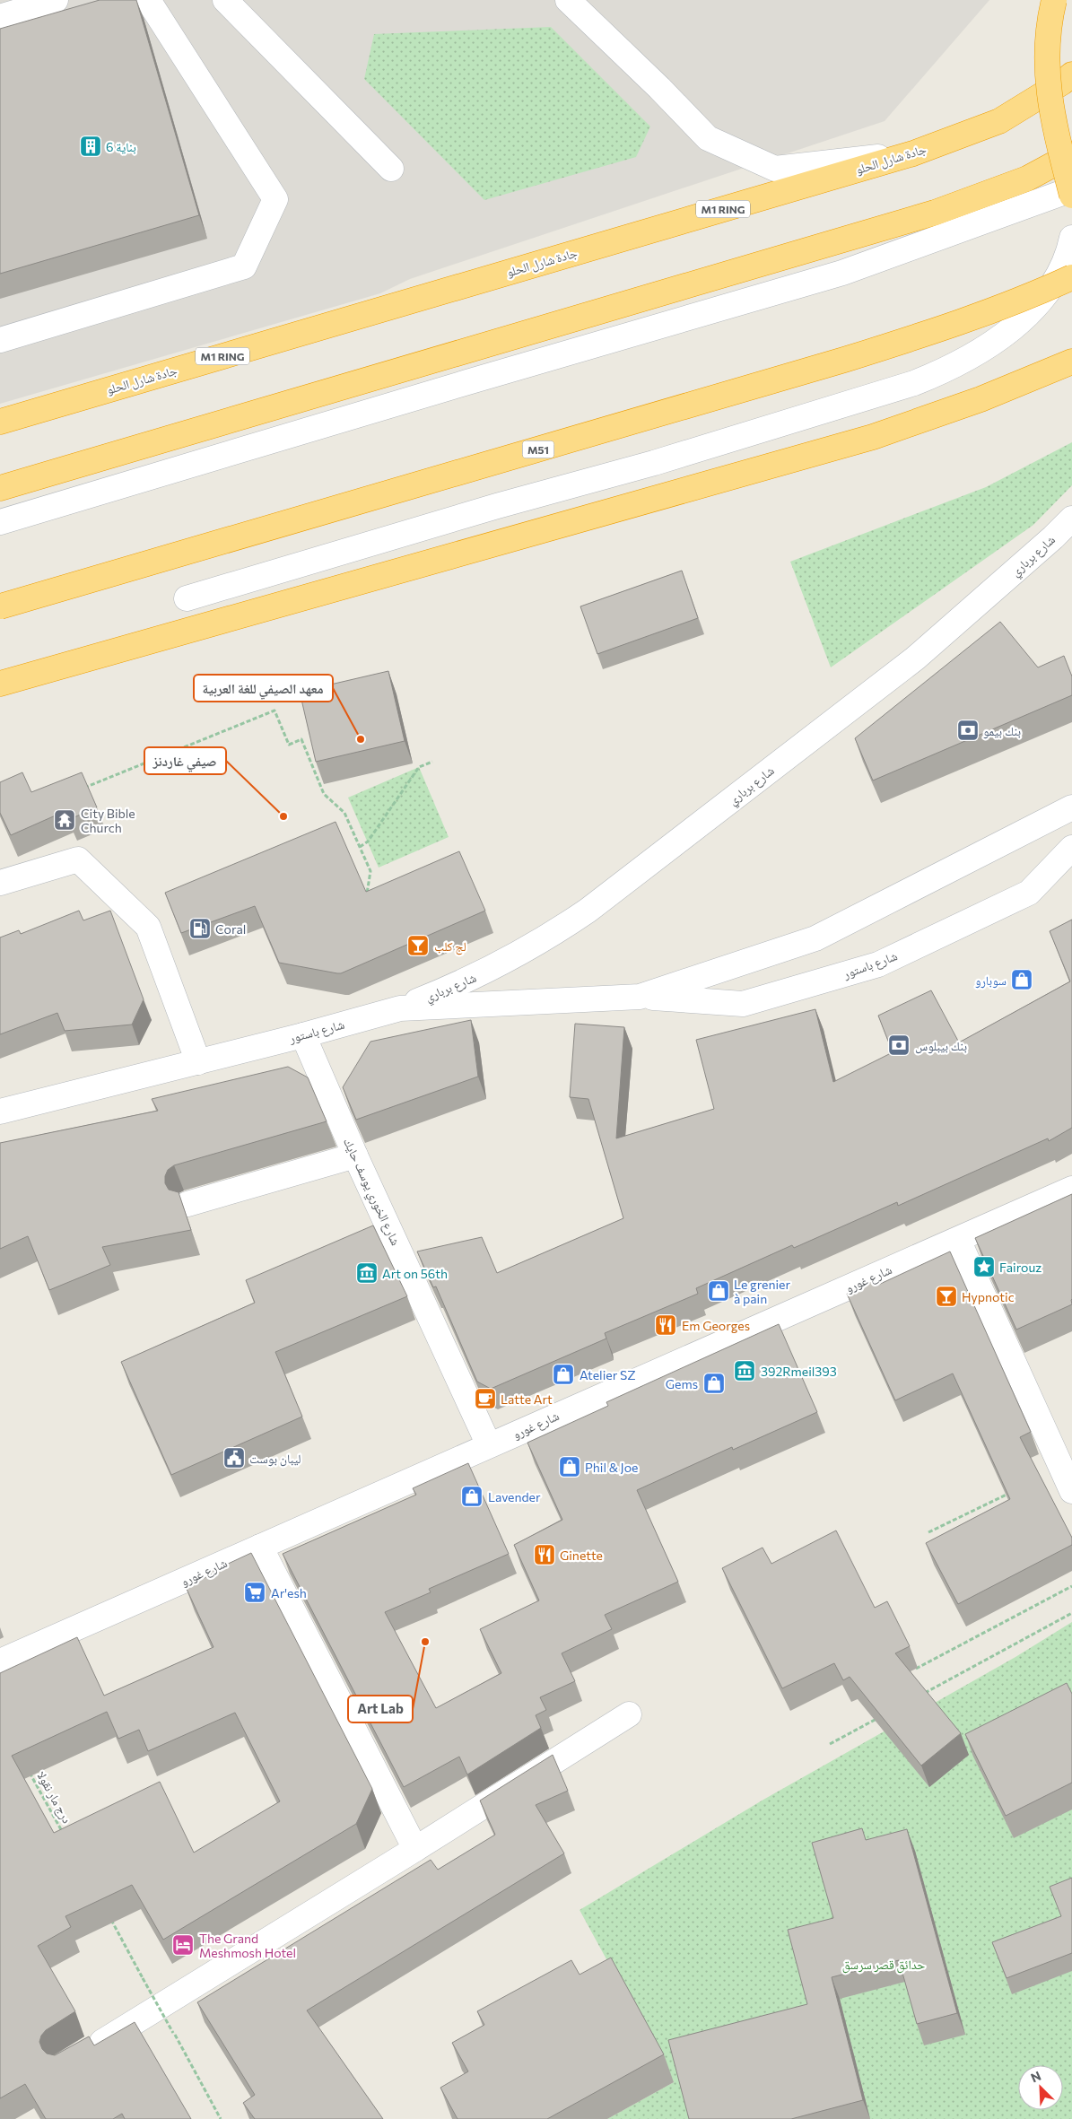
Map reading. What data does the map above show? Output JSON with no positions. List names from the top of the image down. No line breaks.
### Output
{"streets":{"highway":["جادة شارل الحلو","M1 RING","M51"],"street":["شارع برباري","شارع باستور","شارع الخوري يوسف حايك","شارع غورو"],"path":["درج مار نقولا"]},"crossings":[["شارع برباري","شارع باستور"],["شارع باستور","شارع الخوري يوسف حايك"],["شارع الخوري يوسف حايك","شارع غورو"]],"parks":["حدائق قصر سرسق"],"places":{"building":["بناية 6"],"bank":["بنك بيمو","بنك بيبلوس"],"other":["معهد الصيفي للغة العربية","صيفي غاردنز","Art Lab"],"temple":["City Bible Church"],"fuel station":["Coral"],"bar":["لج كلب","Hypnotic"],"shop":["سوبارو","Le grenier à pain","Atelier SZ","Gems","Phil & Joe","Lavender"],"place":["Fairouz"],"museum":["Art on 56th","392Rmeil393"],"restaurant":["Em Georges","Ginette"],"cafe":["Latte Art"],"public building":["ليبان بوست"],"supermarket":["Ar'esh"],"hotel":["The Grand Meshmosh Hotel"]},"north":"top left"}
